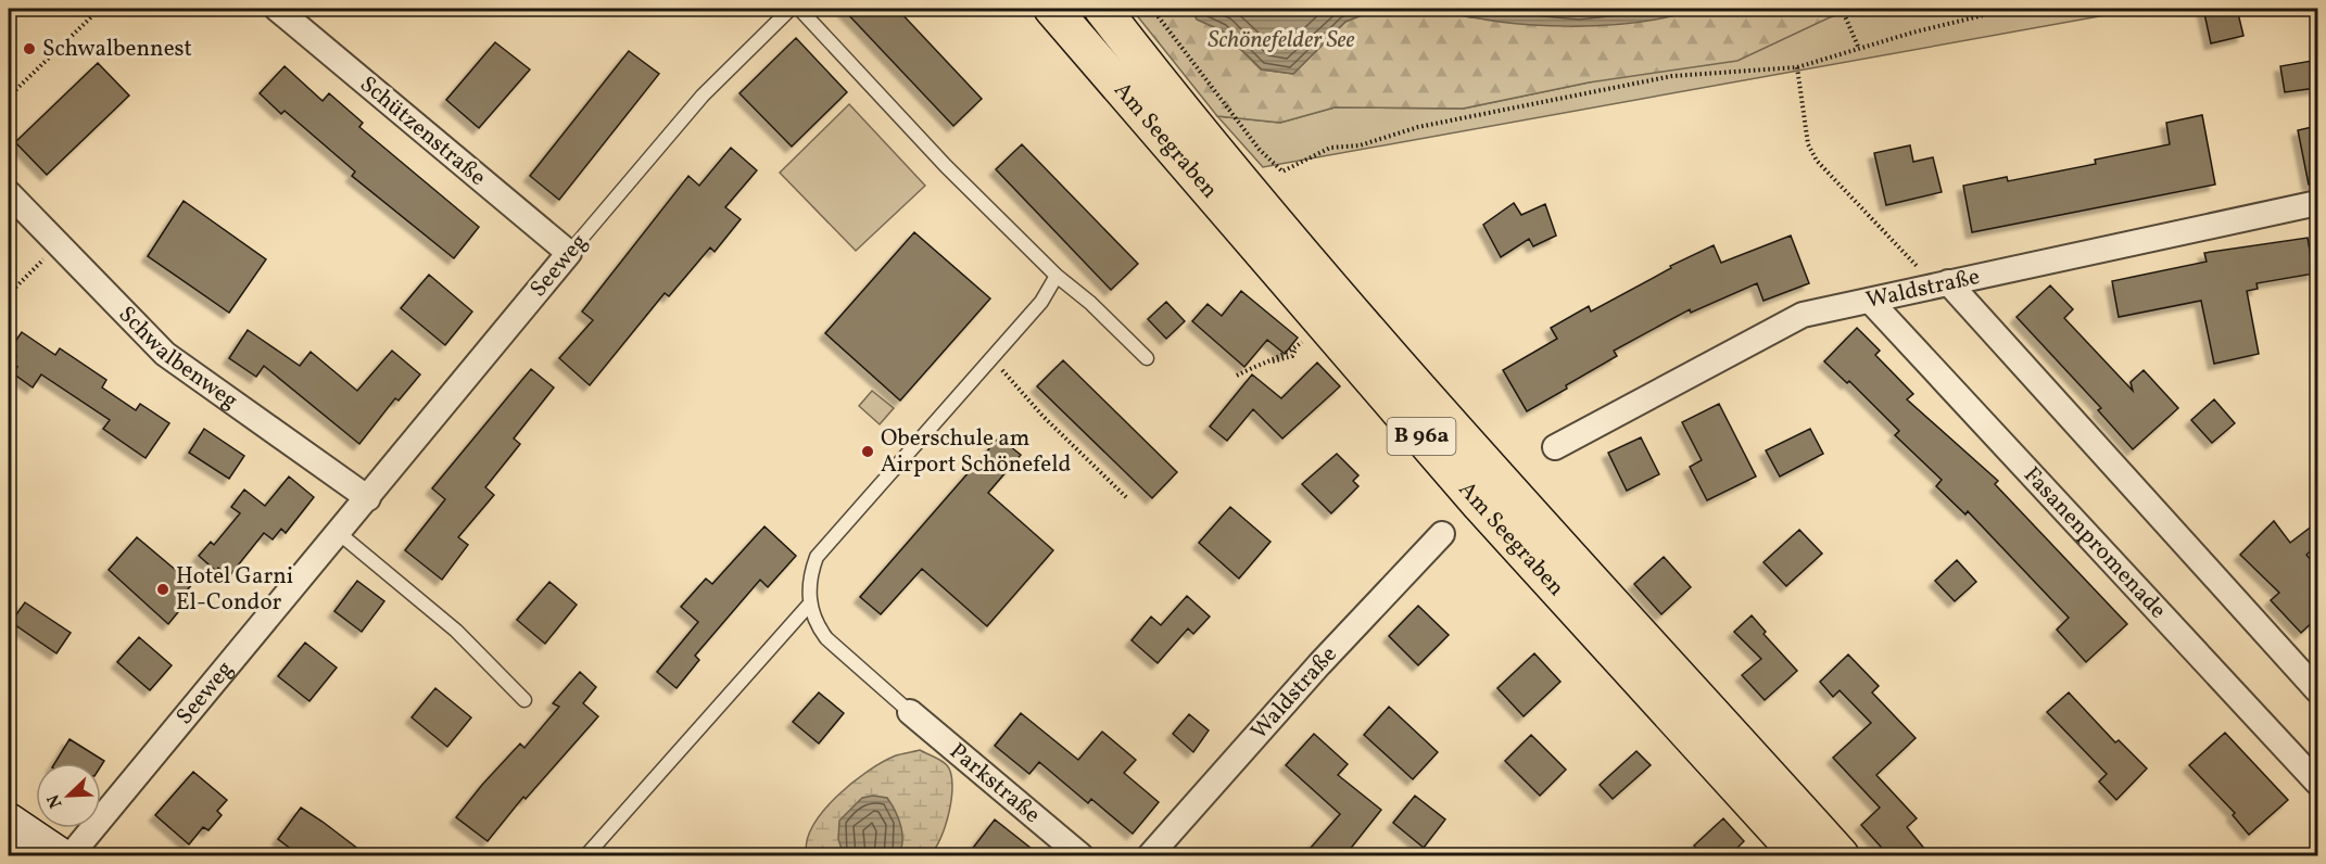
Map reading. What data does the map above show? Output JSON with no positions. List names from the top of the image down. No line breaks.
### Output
{"streets":{"main road":["Am Seegraben","B 96a"],"street":["Schützenstraße","Seeweg","Waldstraße","Schwalbenweg","Fasanenpromenade","Parkstraße"]},"crossings":[["Schützenstraße","Seeweg"],["Seeweg","Schwalbenweg"],["Waldstraße","Fasanenpromenade"]],"water":["Schönefelder See"],"places":["Schwalbennest","Oberschule am Airport Schönefeld","Hotel Garni El-Condor"],"north":"bottom left"}
